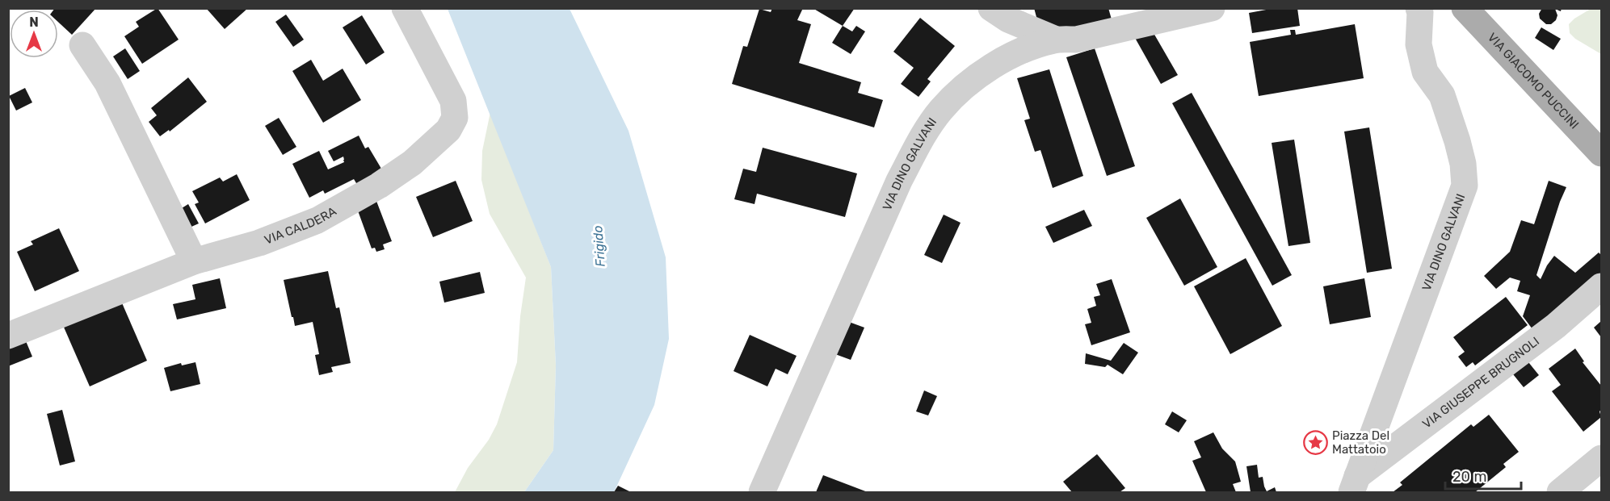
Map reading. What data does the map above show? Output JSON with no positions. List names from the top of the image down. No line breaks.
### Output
{"streets":{"main road":["VIA GIACOMO PUCCINI"],"street":["VIA DINO GALVANI","VIA CALDERA","VIA GIUSEPPE BRUGNOLI"]},"crossings":[["VIA DINO GALVANI","VIA GIUSEPPE BRUGNOLI"]],"water":["Frigido"],"places":{"place":["Piazza Del Mattatoio"]},"scale_bar":"20 m","north":"top"}
